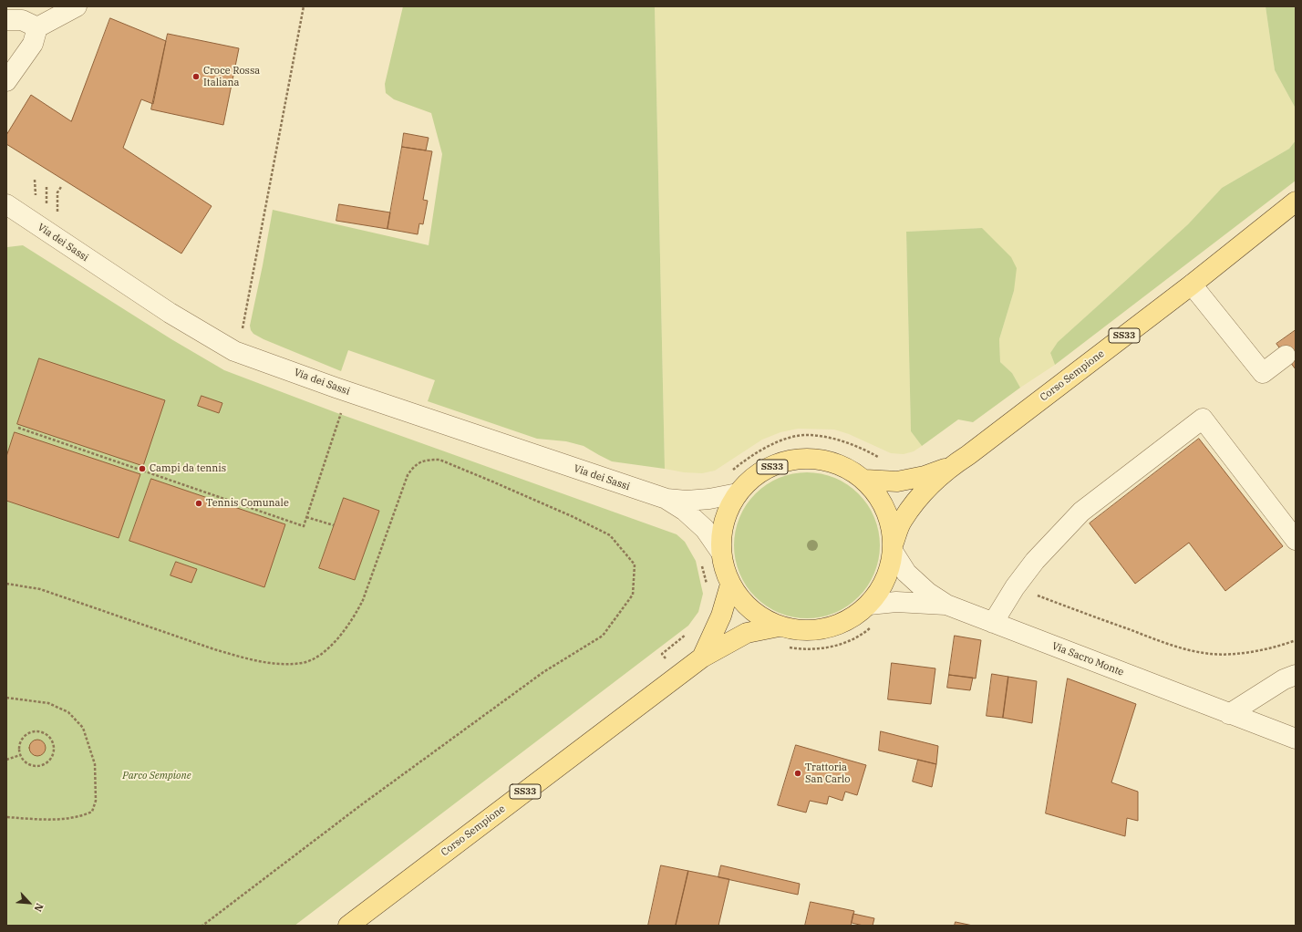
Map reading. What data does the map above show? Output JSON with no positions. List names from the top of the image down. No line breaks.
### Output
{"streets":{"main road":["SS33","Corso Sempione"],"street":["Via dei Sassi","Via Sacro Monte"]},"crossings":[["Via dei Sassi","SS33"],["SS33","Corso Sempione"],["SS33","Via Sacro Monte"]],"parks":["Parco Sempione"],"places":["Croce Rossa Italiana","Campi da tennis","Tennis Comunale","Trattoria San Carlo"],"north":"bottom right"}
